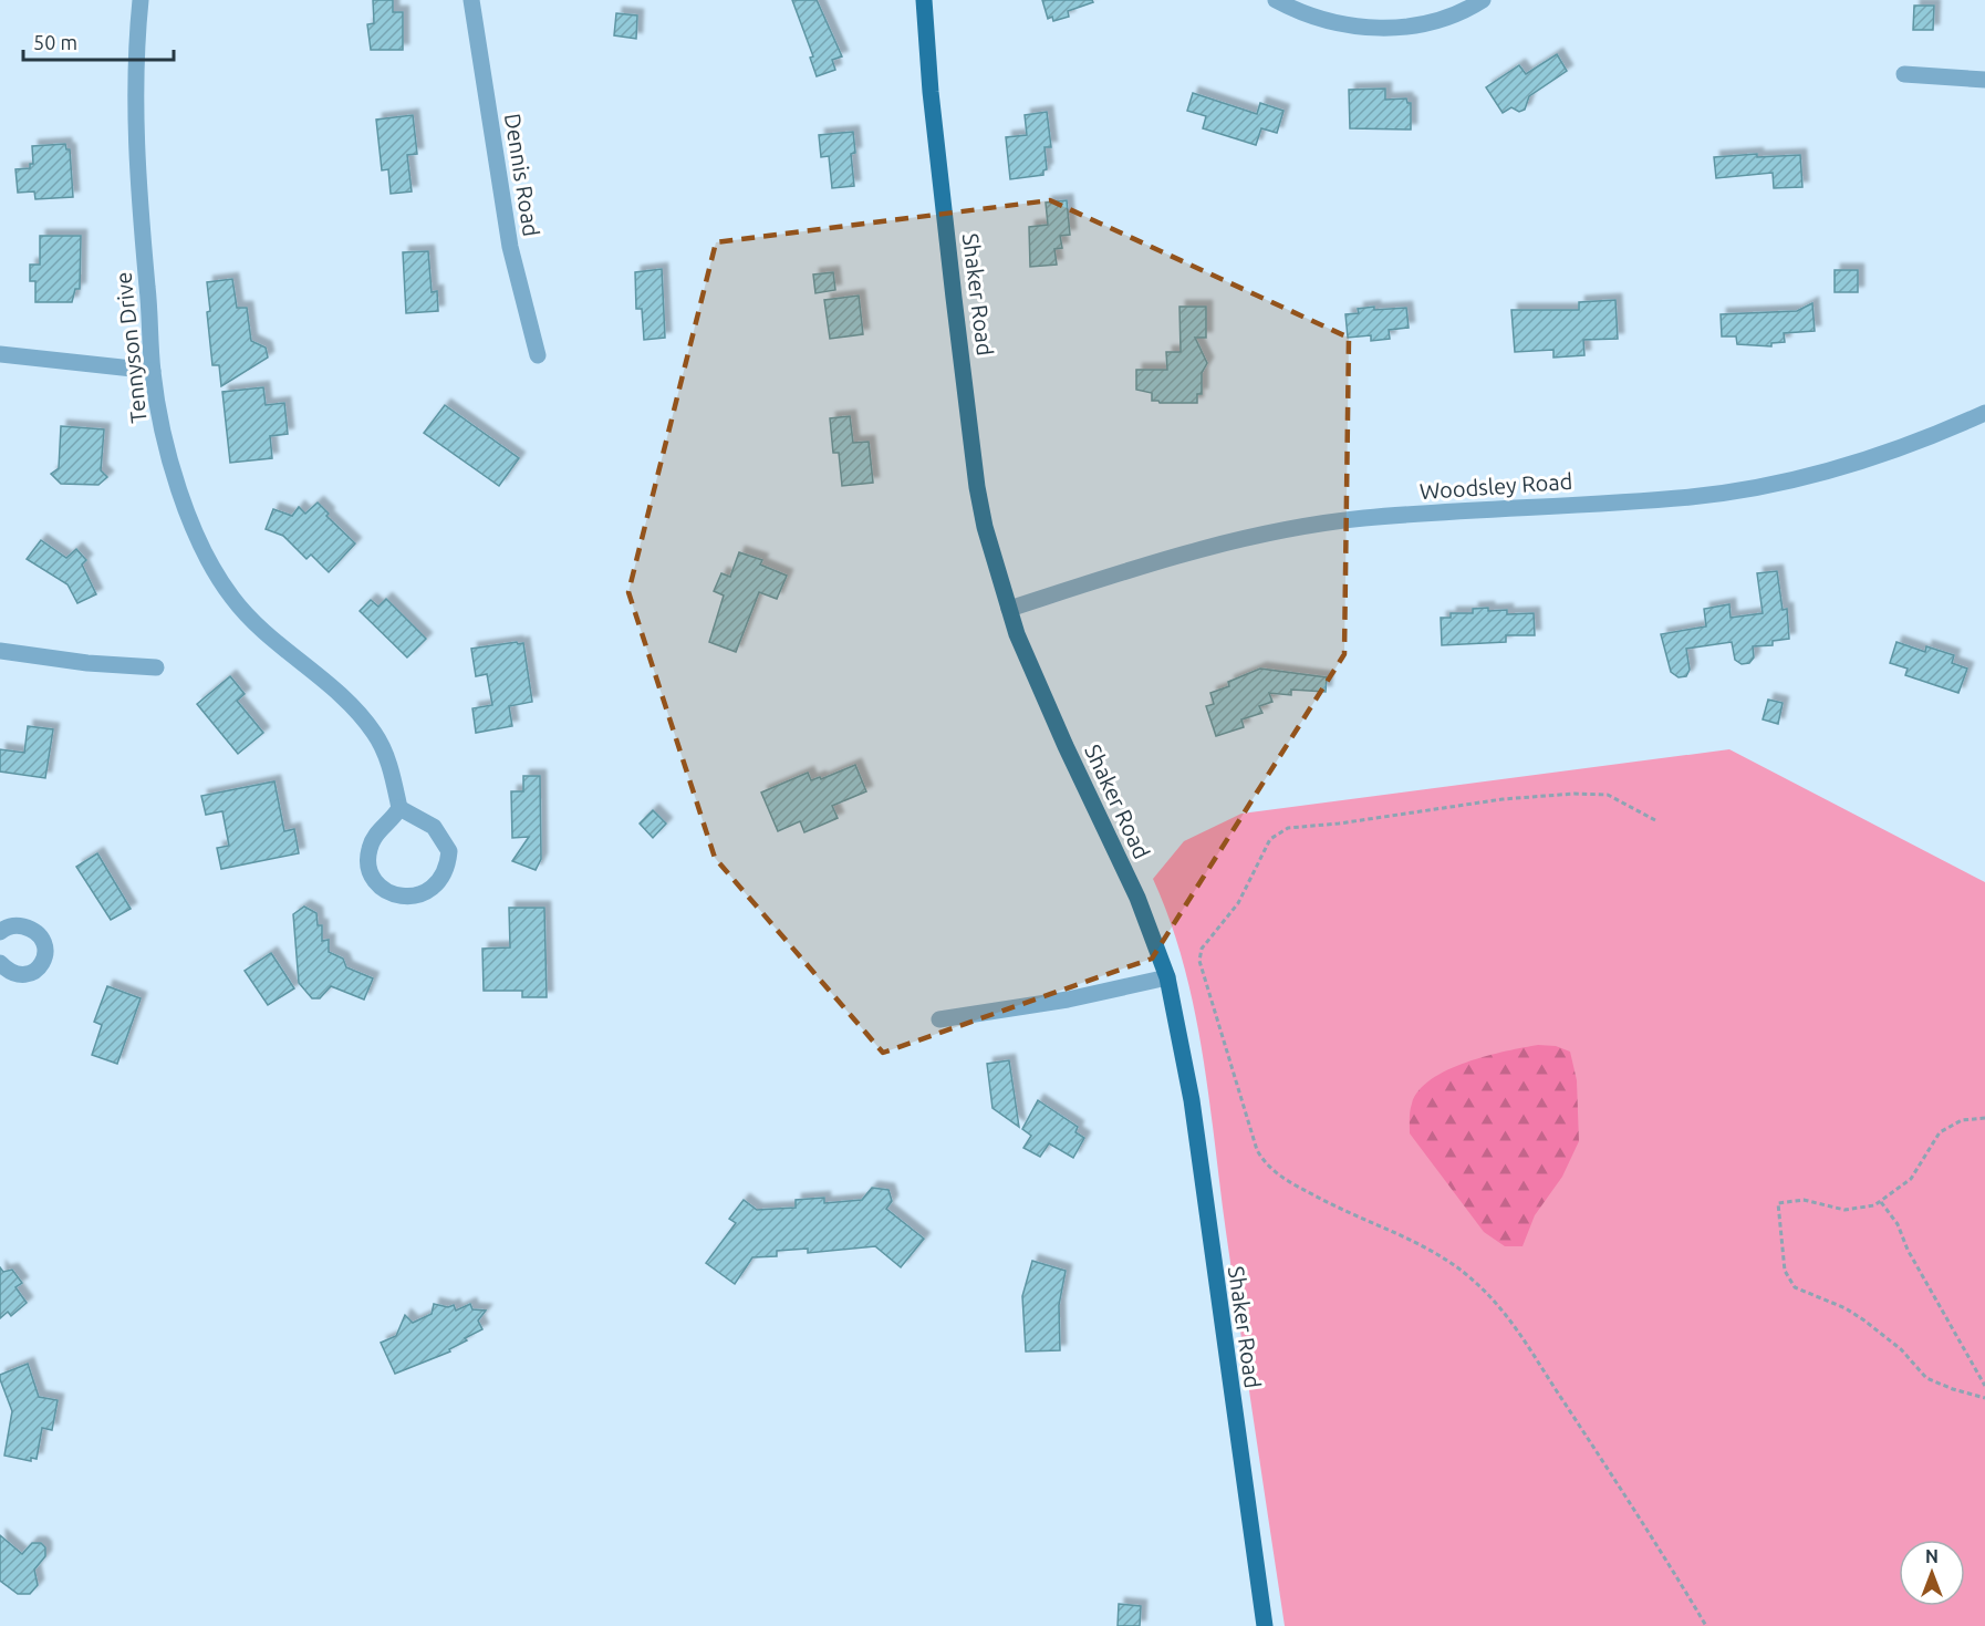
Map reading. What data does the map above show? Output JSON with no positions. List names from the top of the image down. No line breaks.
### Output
{"streets":{"main road":["Shaker Road"],"street":["Dennis Road","Tennyson Drive","Woodsley Road"]},"crossings":[["Shaker Road","Woodsley Road"]],"scale_bar":"50 m","north":"top"}
